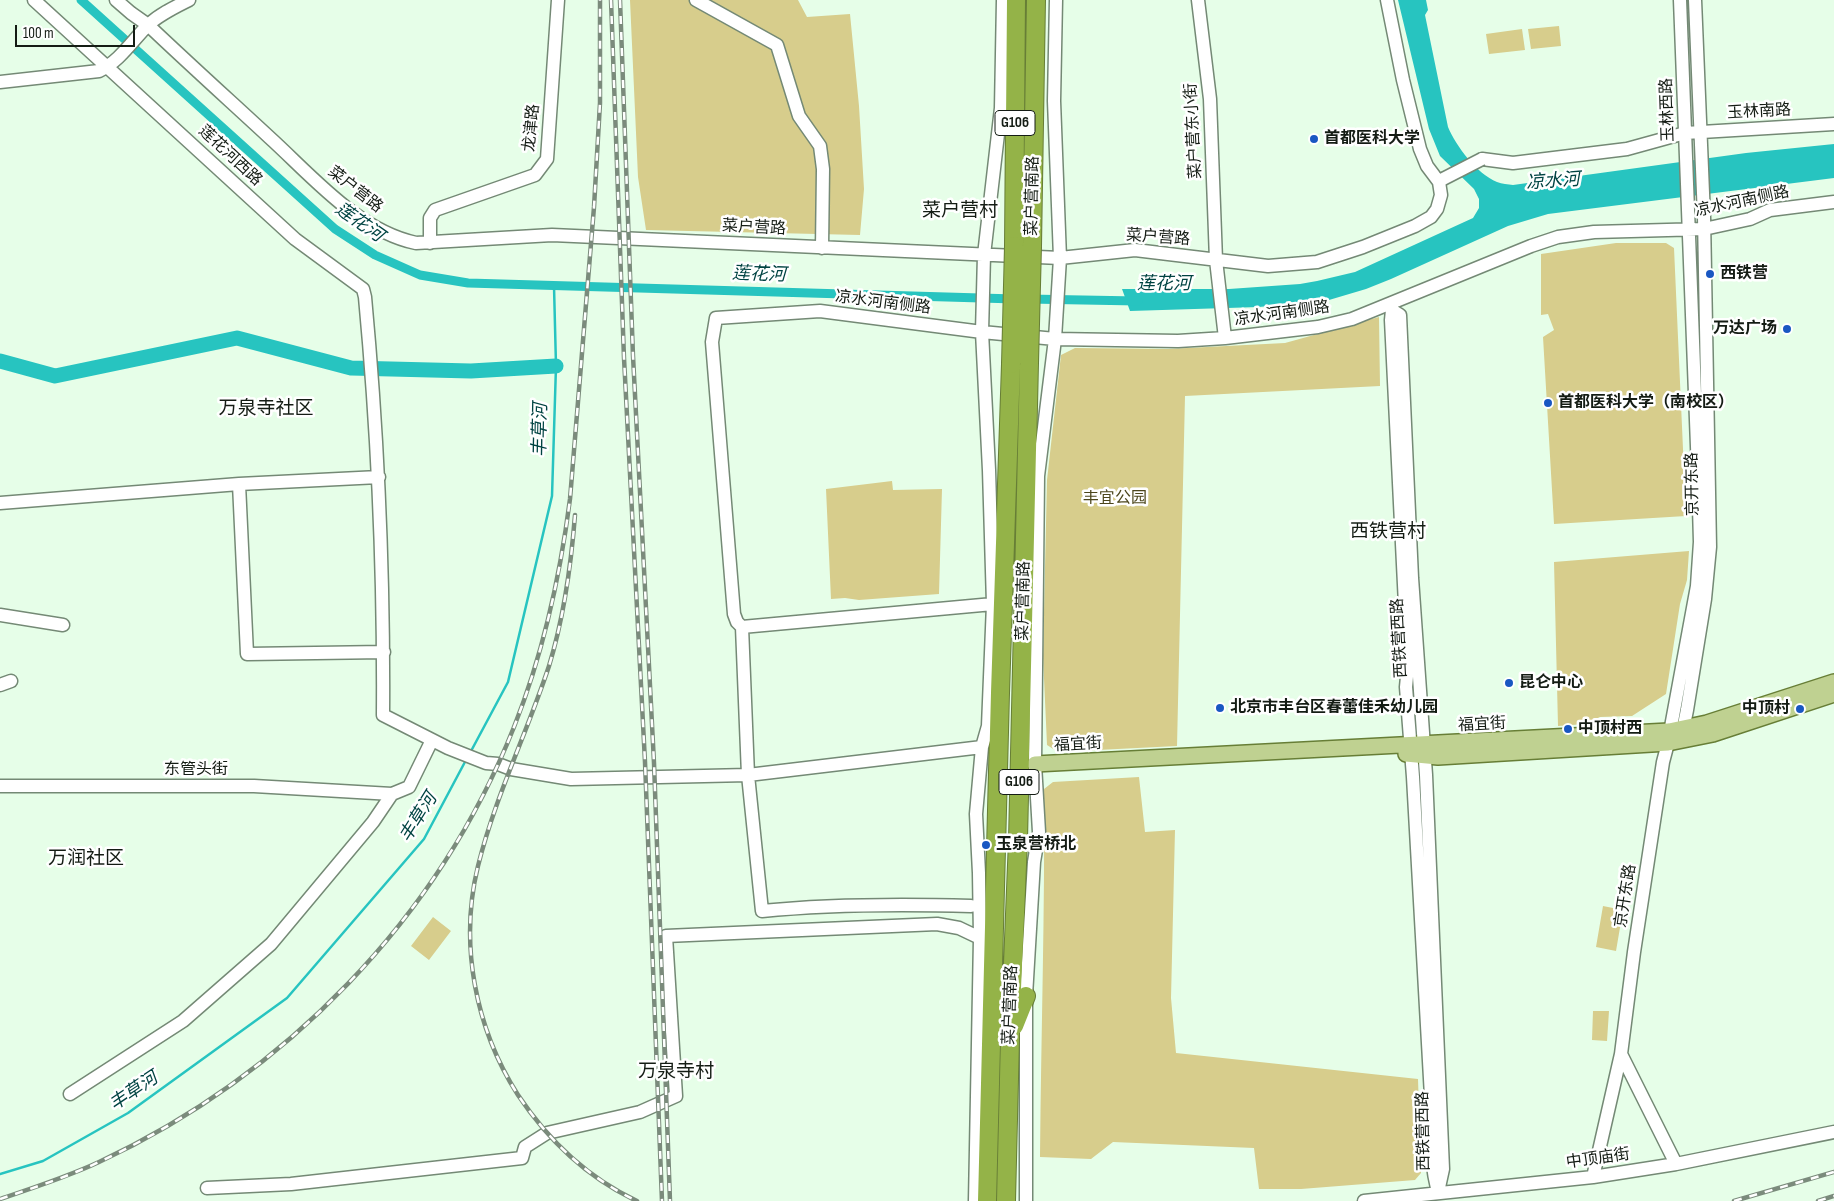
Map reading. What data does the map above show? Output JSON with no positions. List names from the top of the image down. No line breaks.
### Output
{"streets":{"highway":["G106","菜户营南路"],"main road":["福宜街"],"street":["玉林西路","玉林南路","龙津路","菜户营东小街","莲花河西路","菜户营路","凉水河南侧路","京开东路","西铁营西路","东管头街","中顶庙街"]},"crossings":[["玉林西路","玉林南路"],["玉林西路","凉水河南侧路"],["玉林西路","京开东路"],["玉林南路","菜户营路"],["龙津路","菜户营路"],["菜户营东小街","菜户营路"],["菜户营东小街","凉水河南侧路"],["菜户营路","菜户营南路"],["菜户营南路","凉水河南侧路"],["菜户营南路","福宜街"],["凉水河南侧路","京开东路"],["凉水河南侧路","西铁营西路"],["京开东路","福宜街"],["西铁营西路","福宜街"],["西铁营西路","中顶庙街"]],"districts":["菜户营村","万泉寺社区","西铁营村","万润社区","万泉寺村"],"water":["凉水河","莲花河","丰草河"],"parks":["丰宜公园"],"places":["首都医科大学","西铁营","万达广场","首都医科大学（南校区）","昆仑中心","北京市丰台区春蕾佳禾幼儿园","中顶村","中顶村西","玉泉营桥北"],"scale_bar":"100 m"}
